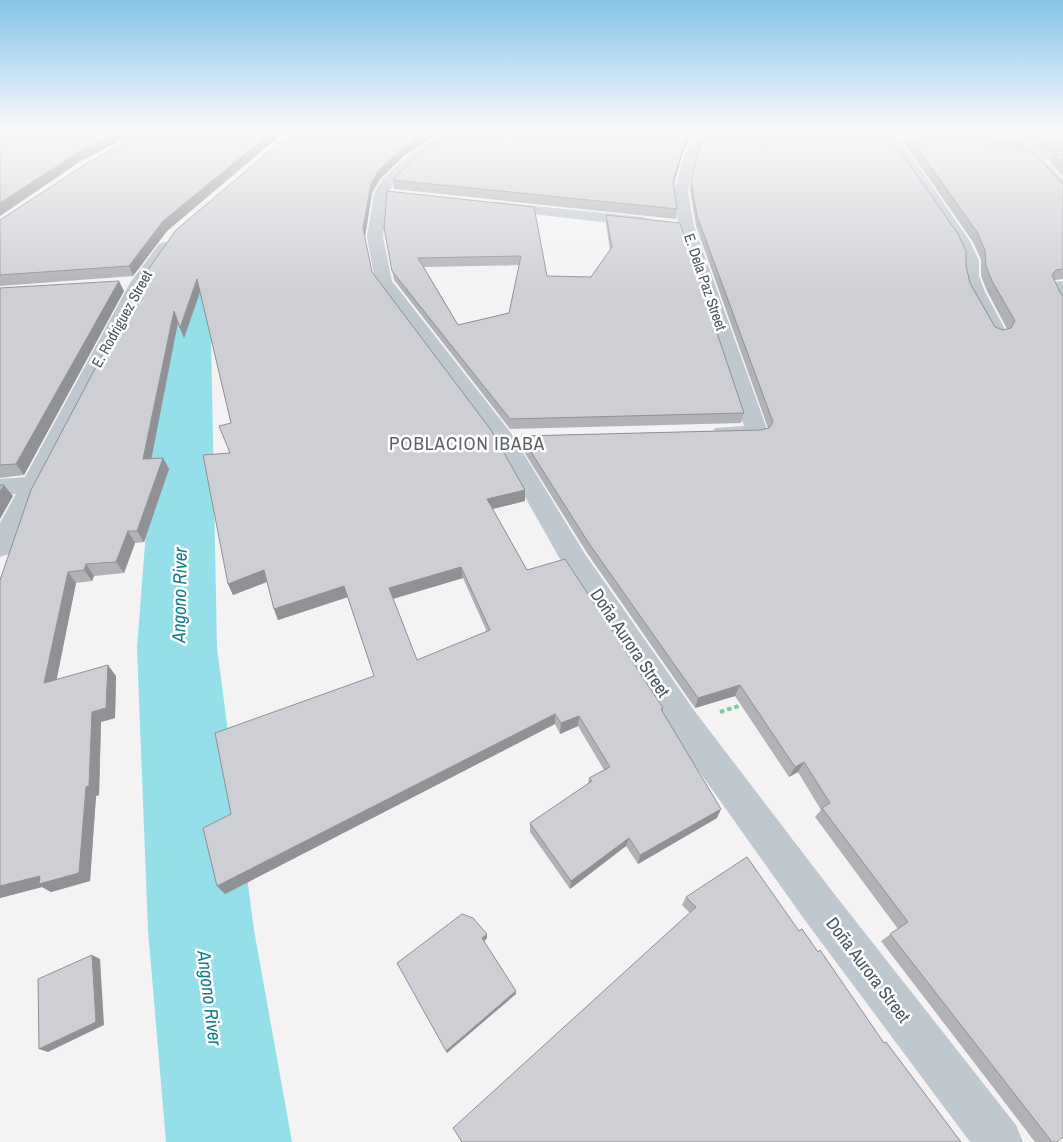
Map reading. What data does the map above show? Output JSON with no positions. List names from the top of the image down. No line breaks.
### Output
{"streets":{"street":["E. Dela Paz Street","E. Rodriguez Street","Doña Aurora Street"]},"districts":["POBLACION IBABA"],"water":["Angono River"]}
